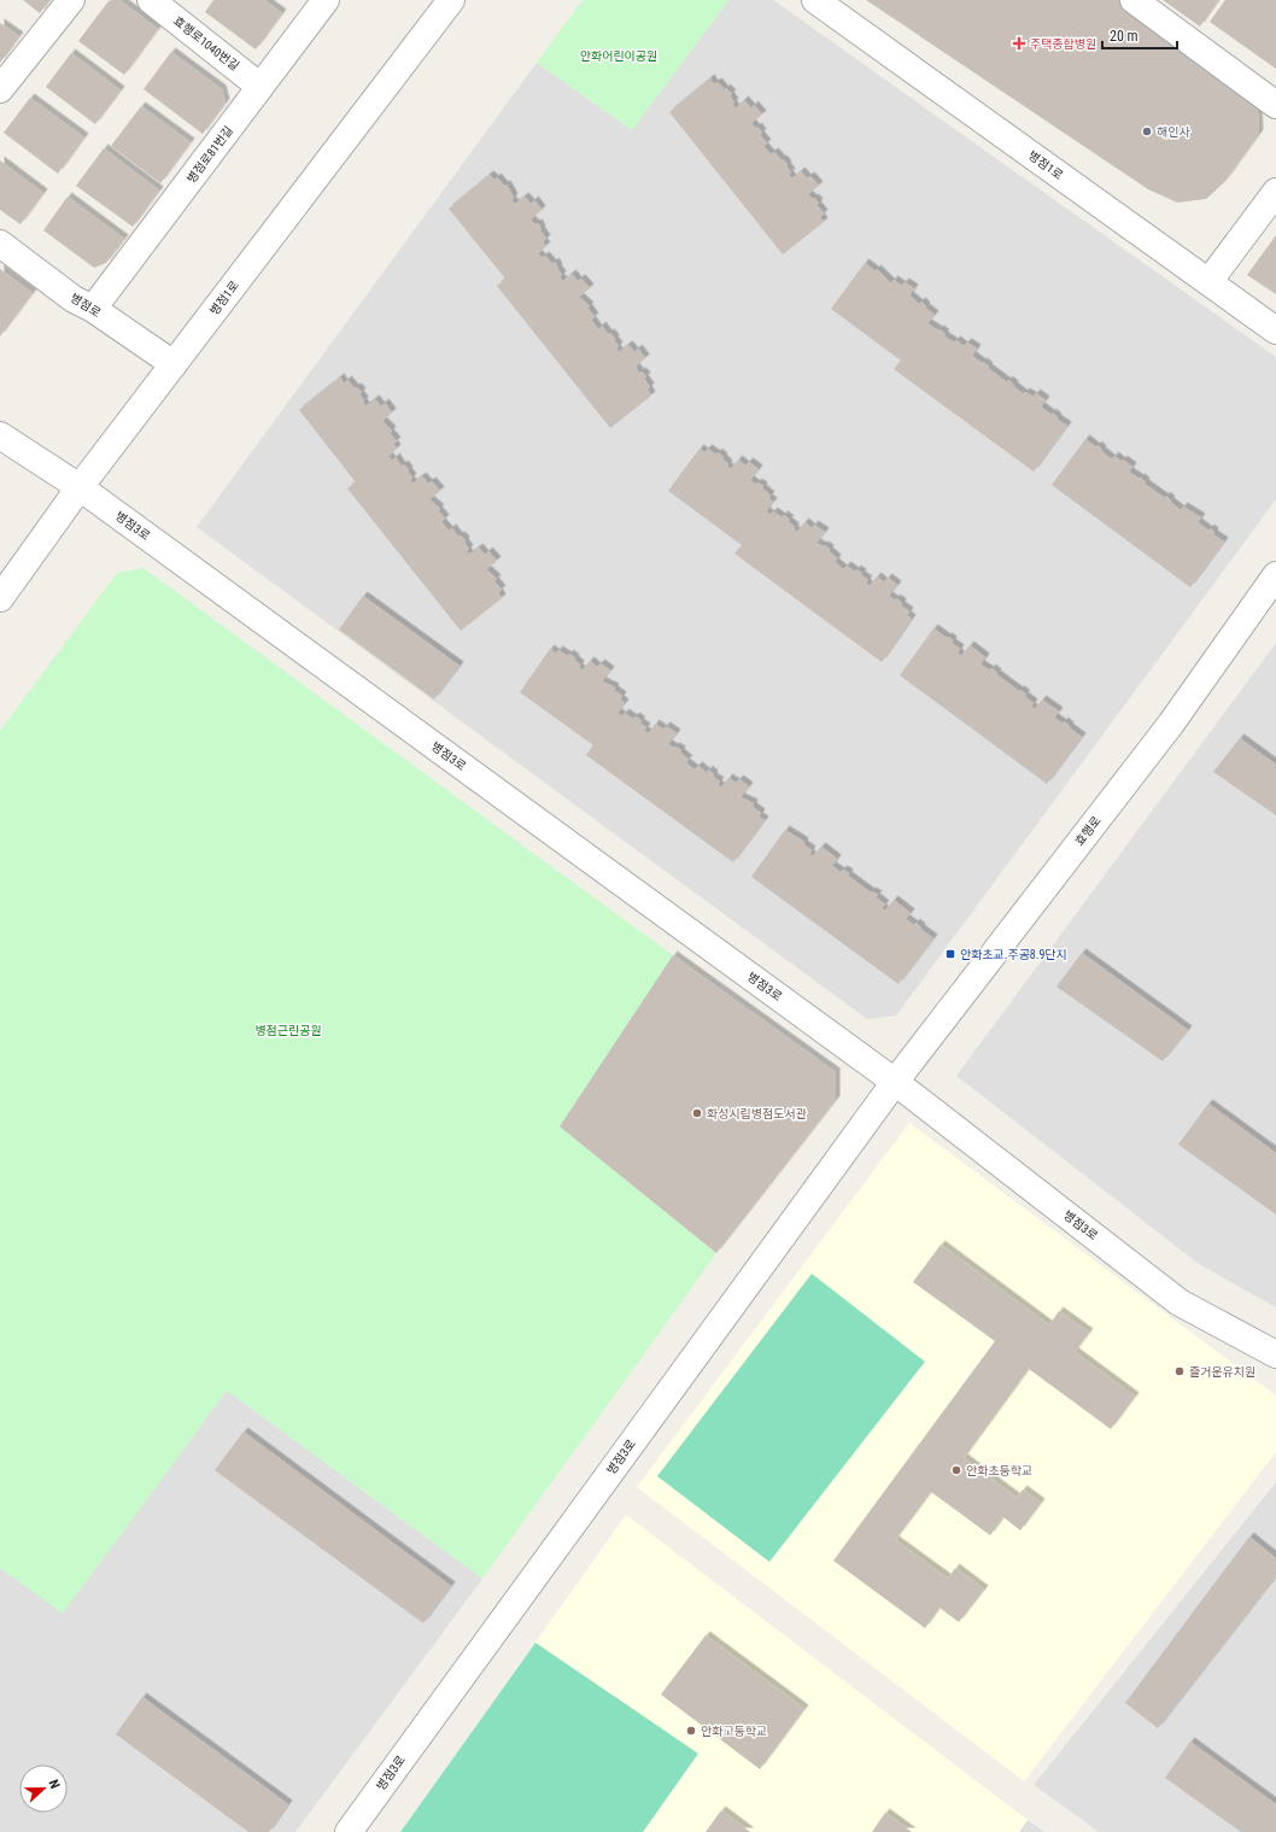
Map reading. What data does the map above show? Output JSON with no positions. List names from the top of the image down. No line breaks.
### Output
{"streets":{"street":["효행로1040번길","병점로81번길","병점1로","병점로","병점3로","효행로"]},"crossings":[["효행로1040번길","병점로81번길"],["병점로81번길","병점로"],["병점1로","병점로"],["병점1로","병점3로"],["병점3로","효행로"]],"parks":["안화어린이공원","병점근린공원"],"places":{"health":["주택종합병원"],"other":["해인사","화성시립병점도서관","즐거운유치원","안화초등학교","안화고등학교"],"transit":["안화초교.주공8.9단지"]},"scale_bar":"20 m","north":"right"}
